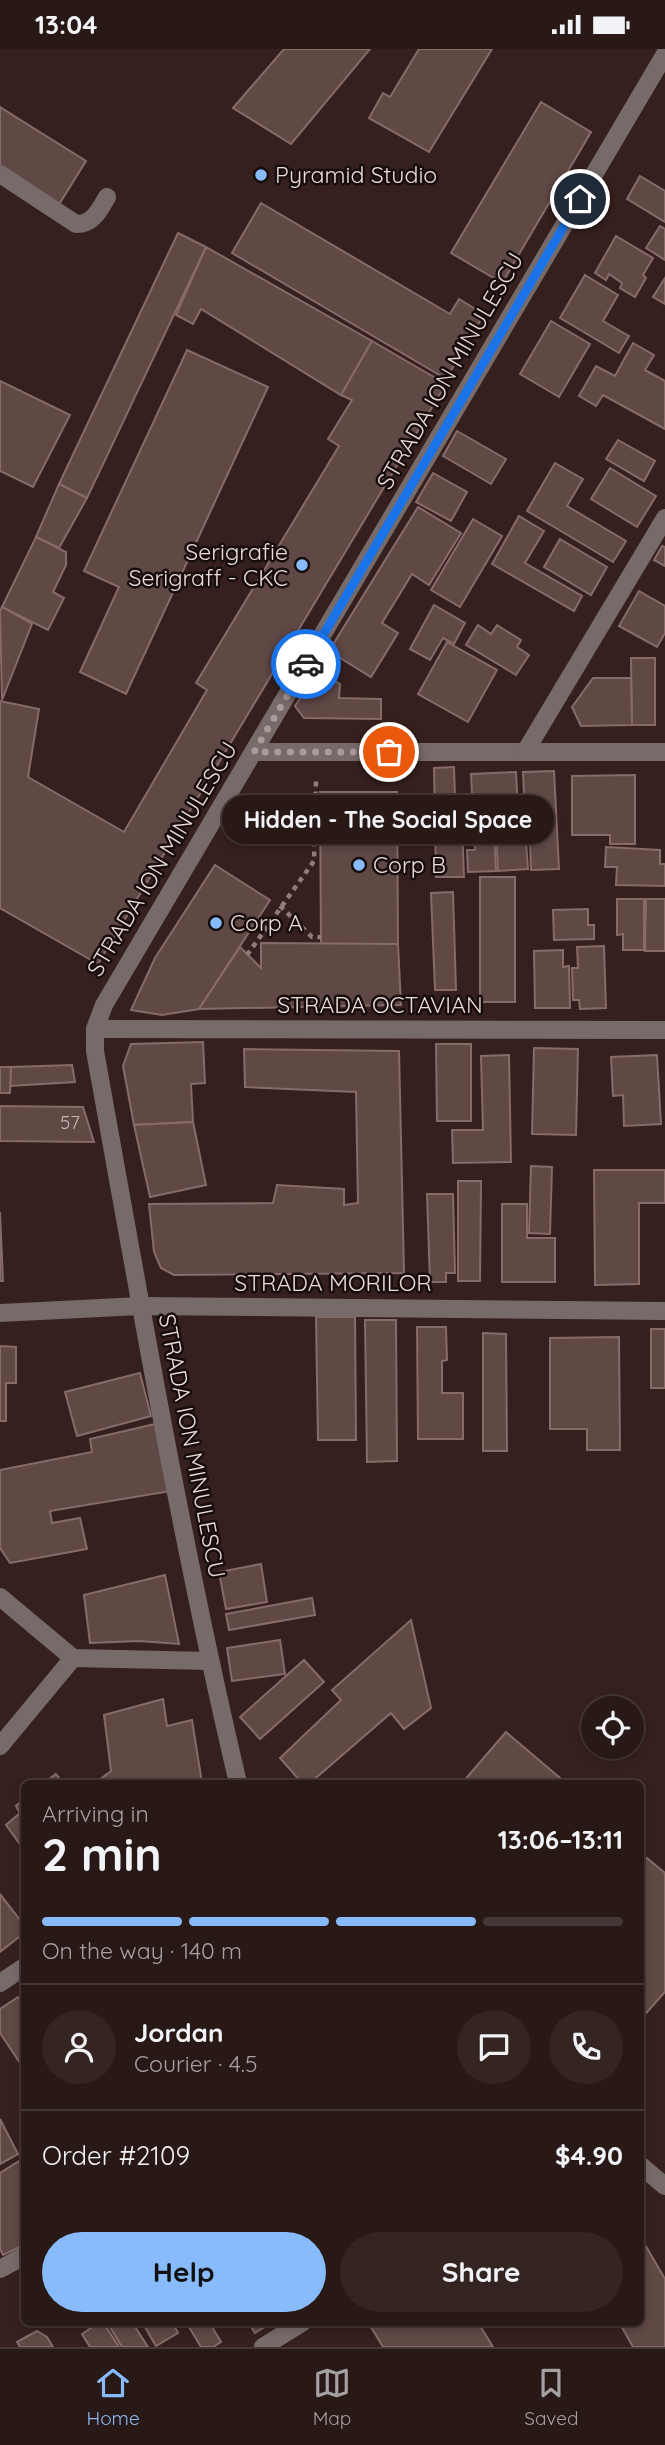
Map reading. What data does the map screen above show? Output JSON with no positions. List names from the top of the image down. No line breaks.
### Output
{"streets":{"street":["STRADA ION MINULESCU","STRADA OCTAVIAN","STRADA MORILOR"]},"crossings":[["STRADA ION MINULESCU","STRADA OCTAVIAN"],["STRADA ION MINULESCU","STRADA MORILOR"]],"places":["Pyramid Studio","Serigrafie Serigraff - CKC","Hidden - The Social Space","Corp B","Corp A"],"house_numbers":["57"],"page":{"status":"13:04","bubble":"Hidden - The Social Space","heading":["2 min","Arriving in","13:06–13:11"],"panel":["Jordan","Courier · 4.5","Order #2109","$4.90"],"bar":"On the way · 140 m","buttons":["Help","Share"],"tabs":["Home","Map","Saved"]}}
